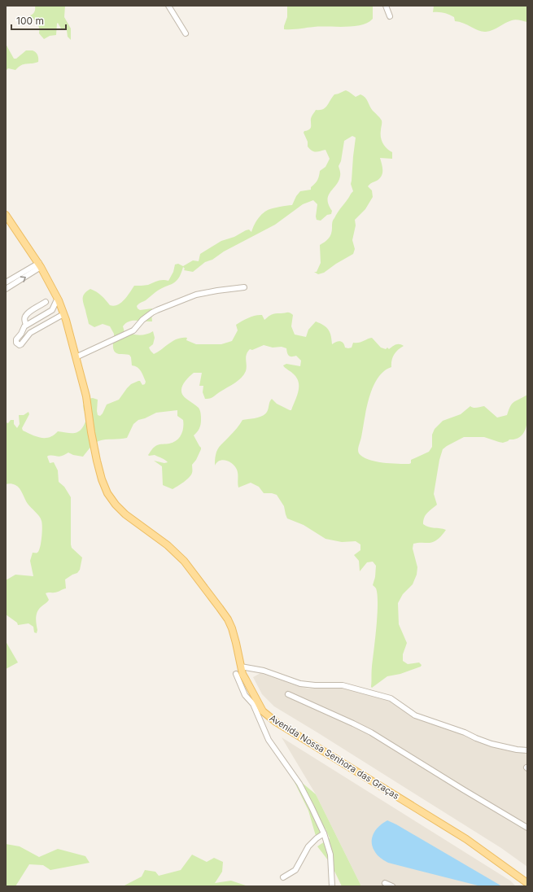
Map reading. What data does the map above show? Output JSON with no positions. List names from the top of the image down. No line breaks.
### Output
{"streets":{"main road":["Avenida Nossa Senhora das Graças"]},"scale_bar":"100 m"}
